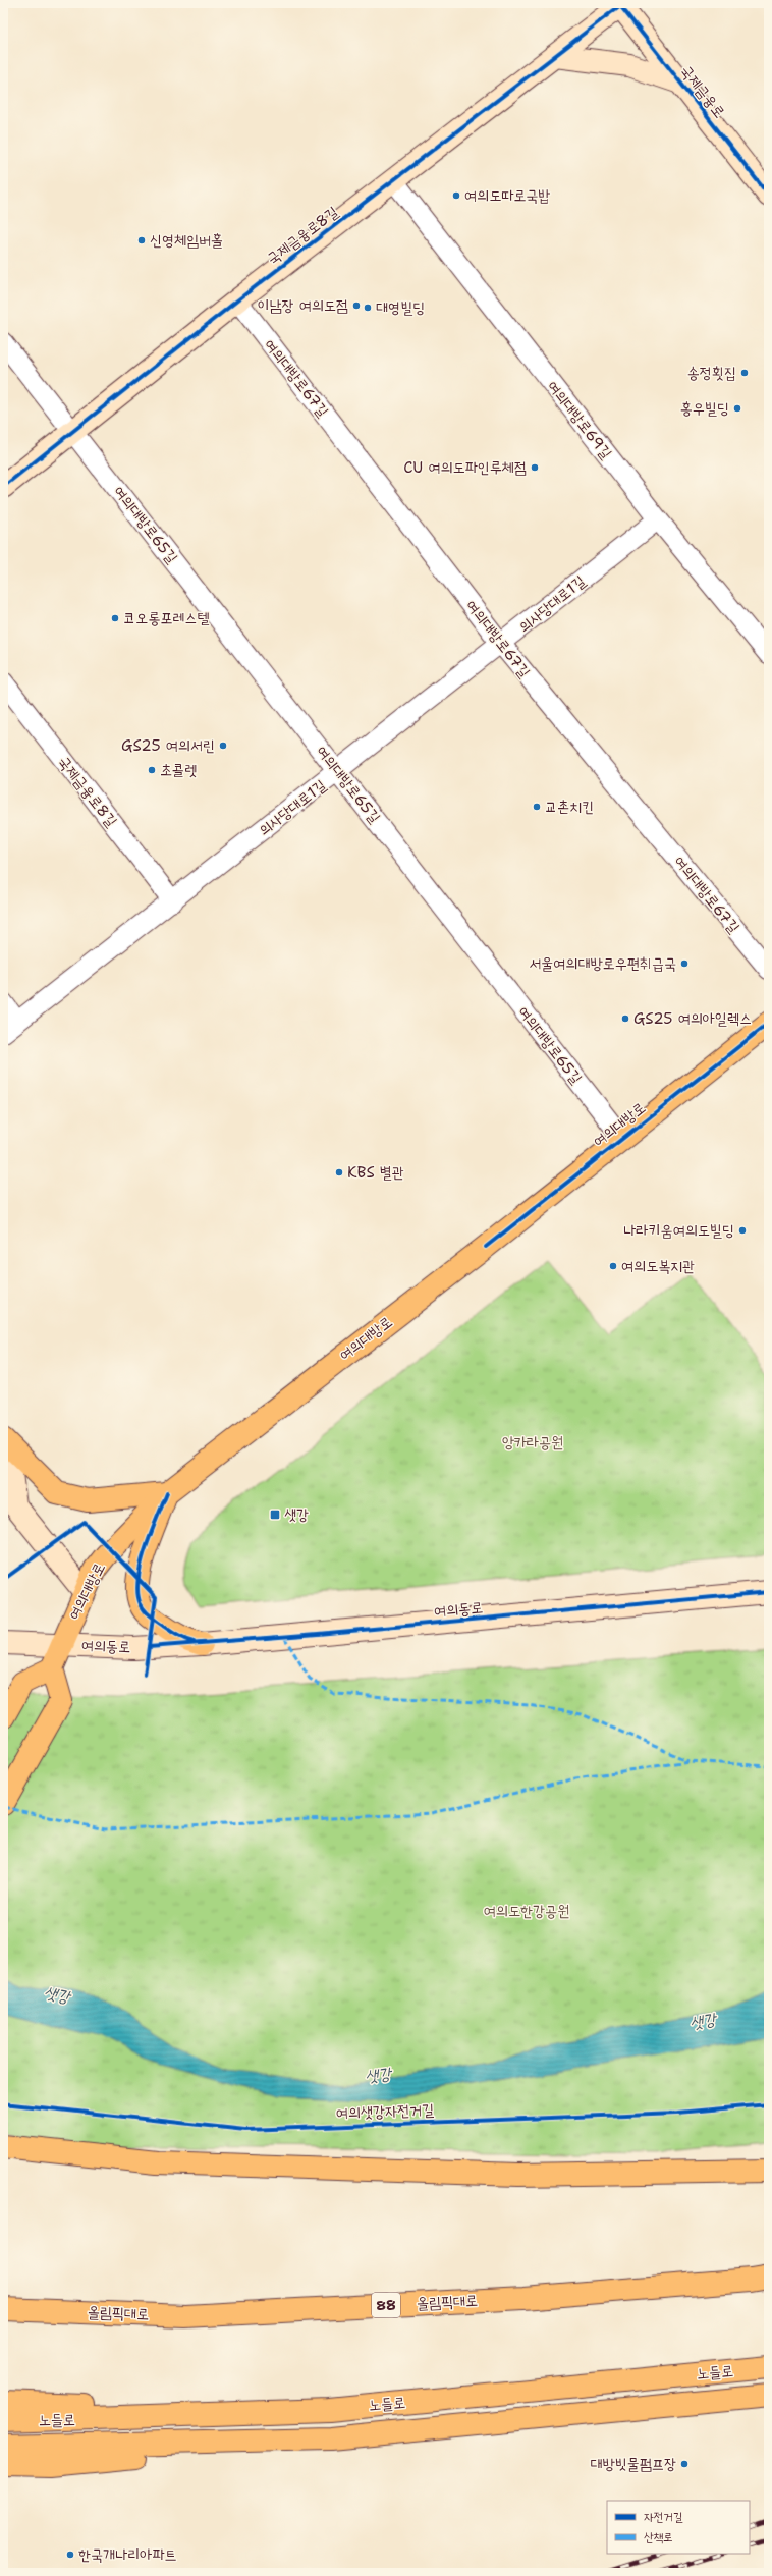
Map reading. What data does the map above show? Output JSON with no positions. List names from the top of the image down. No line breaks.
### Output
{"streets":{"main road":["여의대방로","올림픽대로","88","노들로"],"street":["국제금융로","국제금융로8길","여의대방로67길","여의대방로69길","여의대방로65길","의사당대로1길","여의동로"],"cycle path":["여의샛강자전거길"]},"crossings":[["국제금융로","국제금융로8길"],["국제금융로8길","여의대방로67길"],["국제금융로8길","여의대방로69길"],["국제금융로8길","여의대방로65길"],["국제금융로8길","의사당대로1길"],["여의대방로67길","의사당대로1길"],["여의대방로69길","의사당대로1길"],["여의대방로65길","의사당대로1길"],["여의대방로65길","여의대방로"],["여의대방로","여의동로"]],"water":["샛강"],"parks":["앙카라공원","여의도한강공원"],"places":{"other":["여의도따로국밥","신영체임버홀","이남장 여의도점","대영빌딩","송정횟집","홍우빌딩","CU 여의도파인루체점","코오롱포레스텔","GS25 여의서린","초콜렛","교촌치킨","서울여의대방로우편취급국","GS25 여의아일렉스","KBS 별관","나라키움여의도빌딩","여의도복지관","대방빗물펌프장","한국개나리아파트"],"transit":["샛강"]},"legend":["자전거길","산책로"]}
